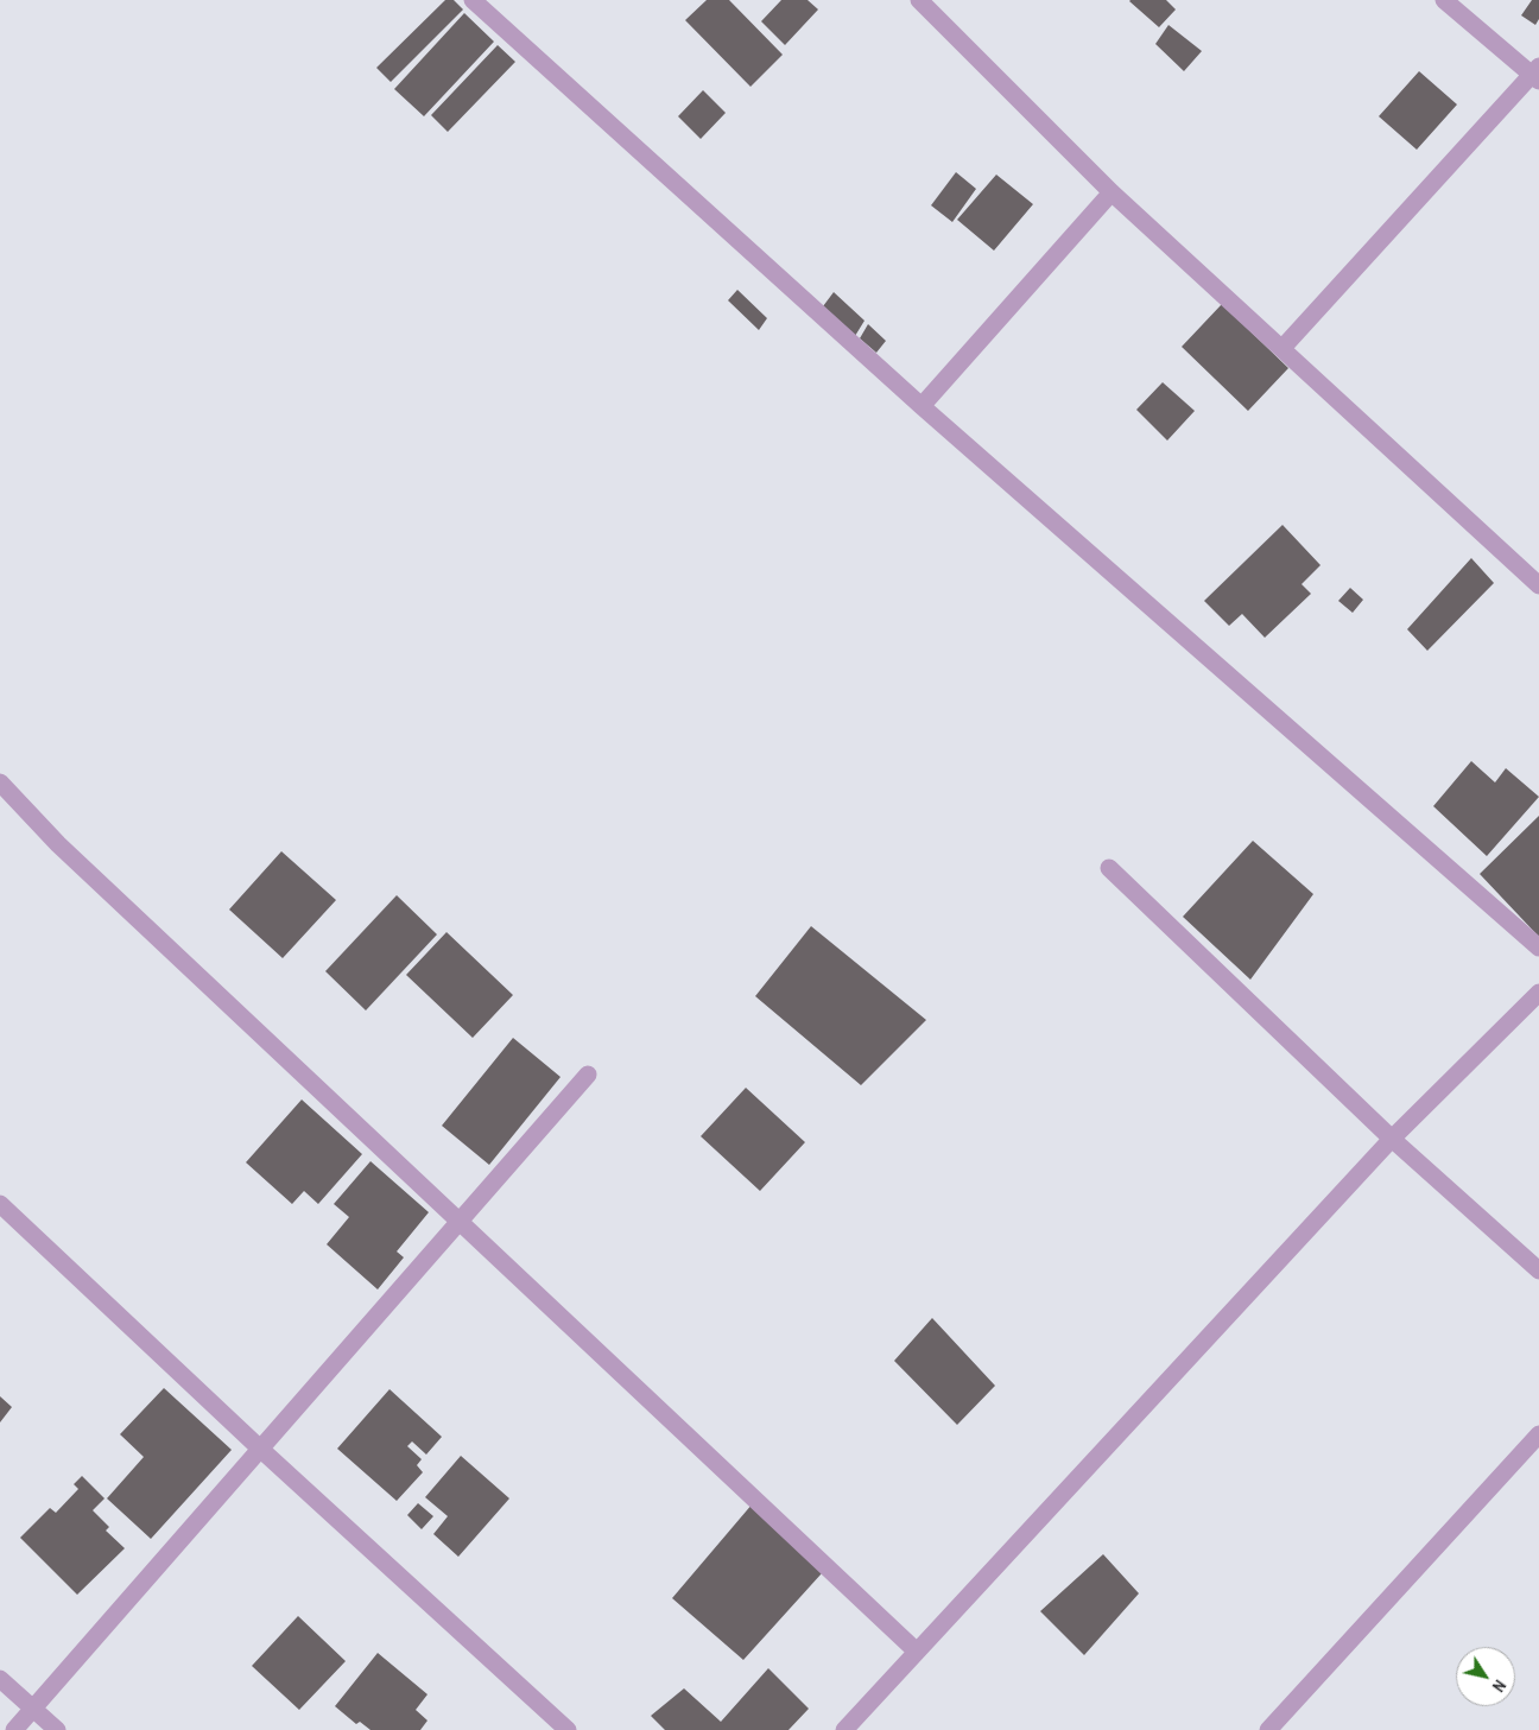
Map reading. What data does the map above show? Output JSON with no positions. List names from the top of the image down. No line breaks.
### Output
{"north":"bottom right"}
